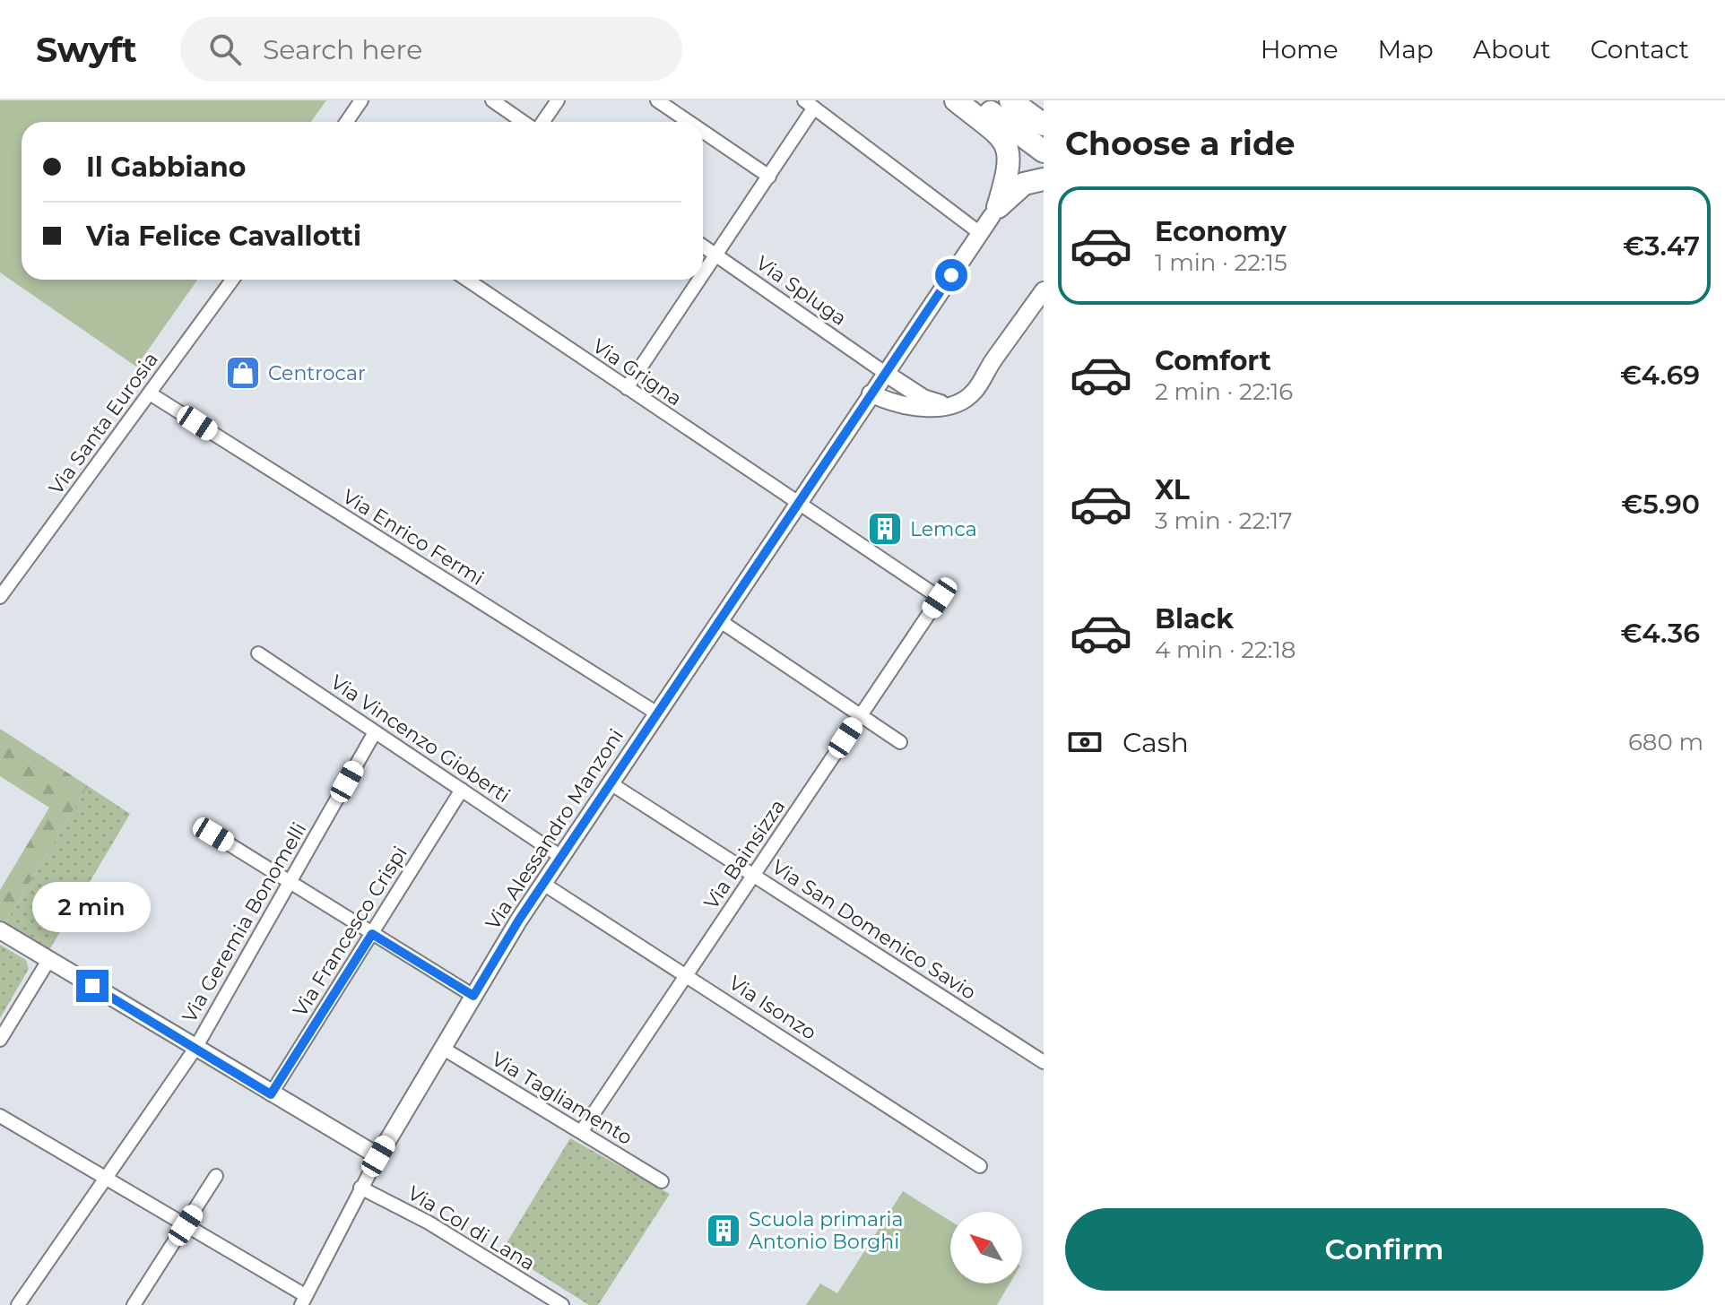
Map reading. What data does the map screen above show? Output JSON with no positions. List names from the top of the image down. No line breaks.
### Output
{"streets":{"street":["Via Spluga","Via Grigna","Via Santa Eurosia","Via Enrico Fermi","Via Vincenzo Gioberti","Via Alessandro Manzoni","Via Bainsizza","Via Geremia Bonomelli","Via San Domenico Savio","Via Francesco Crispi","Via Isonzo","Via Tagliamento","Via Col di Lana"]},"crossings":[["Via Spluga","Via Alessandro Manzoni"],["Via Grigna","Via Alessandro Manzoni"],["Via Grigna","Via Bainsizza"],["Via Santa Eurosia","Via Enrico Fermi"],["Via Enrico Fermi","Via Alessandro Manzoni"],["Via Vincenzo Gioberti","Via Alessandro Manzoni"],["Via Vincenzo Gioberti","Via Geremia Bonomelli"],["Via Vincenzo Gioberti","Via Francesco Crispi"],["Via Alessandro Manzoni","Via San Domenico Savio"],["Via Alessandro Manzoni","Via Isonzo"],["Via Alessandro Manzoni","Via Tagliamento"],["Via Alessandro Manzoni","Via Col di Lana"],["Via Bainsizza","Via San Domenico Savio"],["Via Bainsizza","Via Isonzo"],["Via Bainsizza","Via Tagliamento"]],"places":{"shop":["Centrocar"],"building":["Lemca","Scuola primaria Antonio Borghi"]},"north":"top left","page":{"header":"Swyft","search":"Search here","nav":["Home","Map","About","Contact"],"heading":"Choose a ride","banner":["Il Gabbiano","Via Felice Cavallotti"],"list":[{"name":"Economy","note":"1 min · 22:15","value":"€3.47"},{"name":"Comfort","note":"2 min · 22:16","value":"€4.69"},{"name":"XL","note":"3 min · 22:17","value":"€5.90"},{"name":"Black","note":"4 min · 22:18","value":"€4.36"}],"pay":["Cash","680 m"],"bubble":"2 min","buttons":"Confirm"}}
